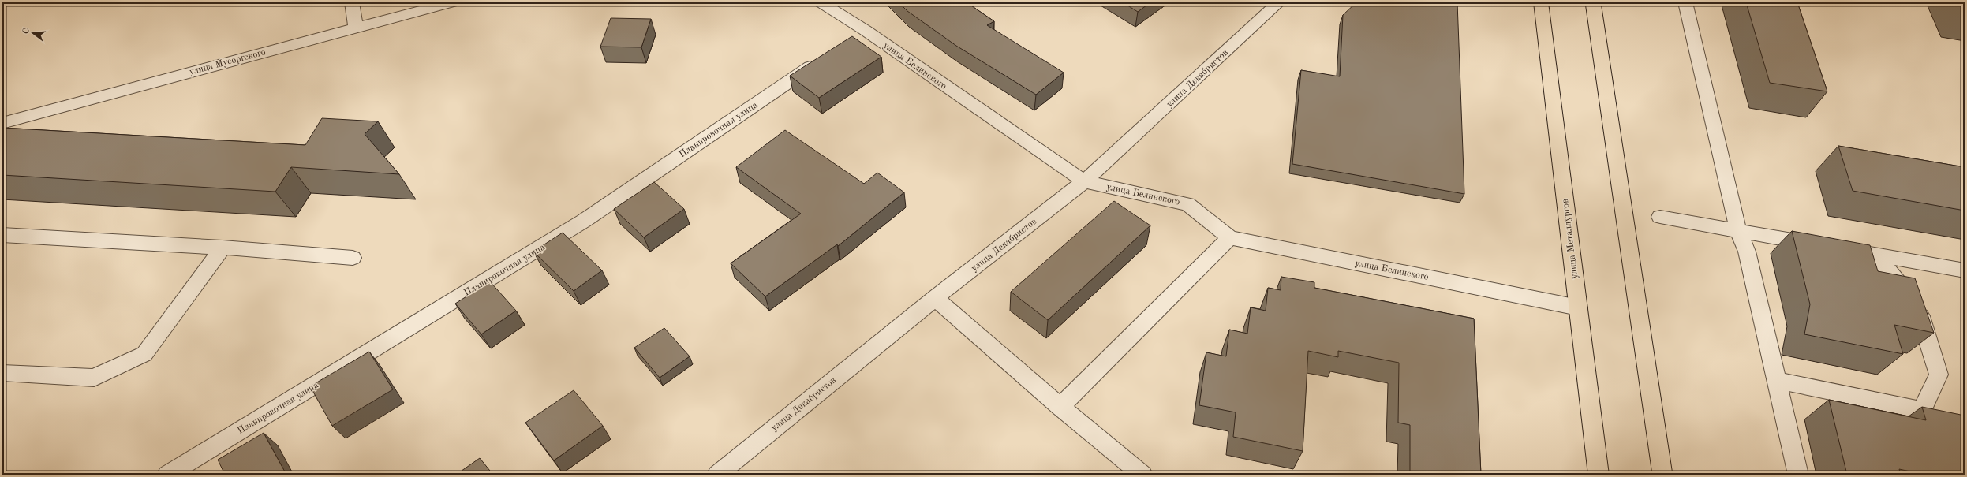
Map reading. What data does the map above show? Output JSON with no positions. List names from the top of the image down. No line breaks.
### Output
{"streets":{"main road":["улица Металлургов"],"street":["улица Мусоргского","улица Белинского","улица Декабристов","Планировочная улица"]},"crossings":[["улица Белинского","улица Декабристов"],["улица Белинского","улица Металлургов"]],"north":"left"}
